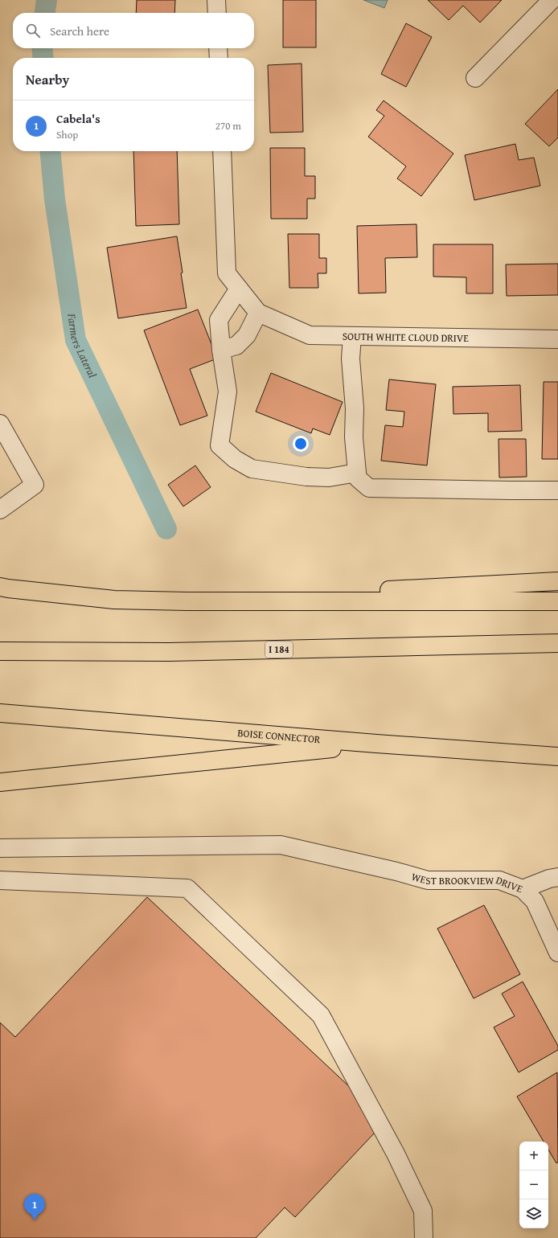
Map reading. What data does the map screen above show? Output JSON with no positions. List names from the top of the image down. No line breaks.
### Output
{"streets":{"highway":["I 184","BOISE CONNECTOR"],"street":["SOUTH WHITE CLOUD DRIVE","WEST BROOKVIEW DRIVE"]},"water":["Farmers Lateral"],"page":{"search":"Search here","heading":"Nearby","list":[{"mark":"1","name":"Cabela's","note":"Shop","value":"270 m"}],"map_buttons":["+","−"],"pins":"1"}}
